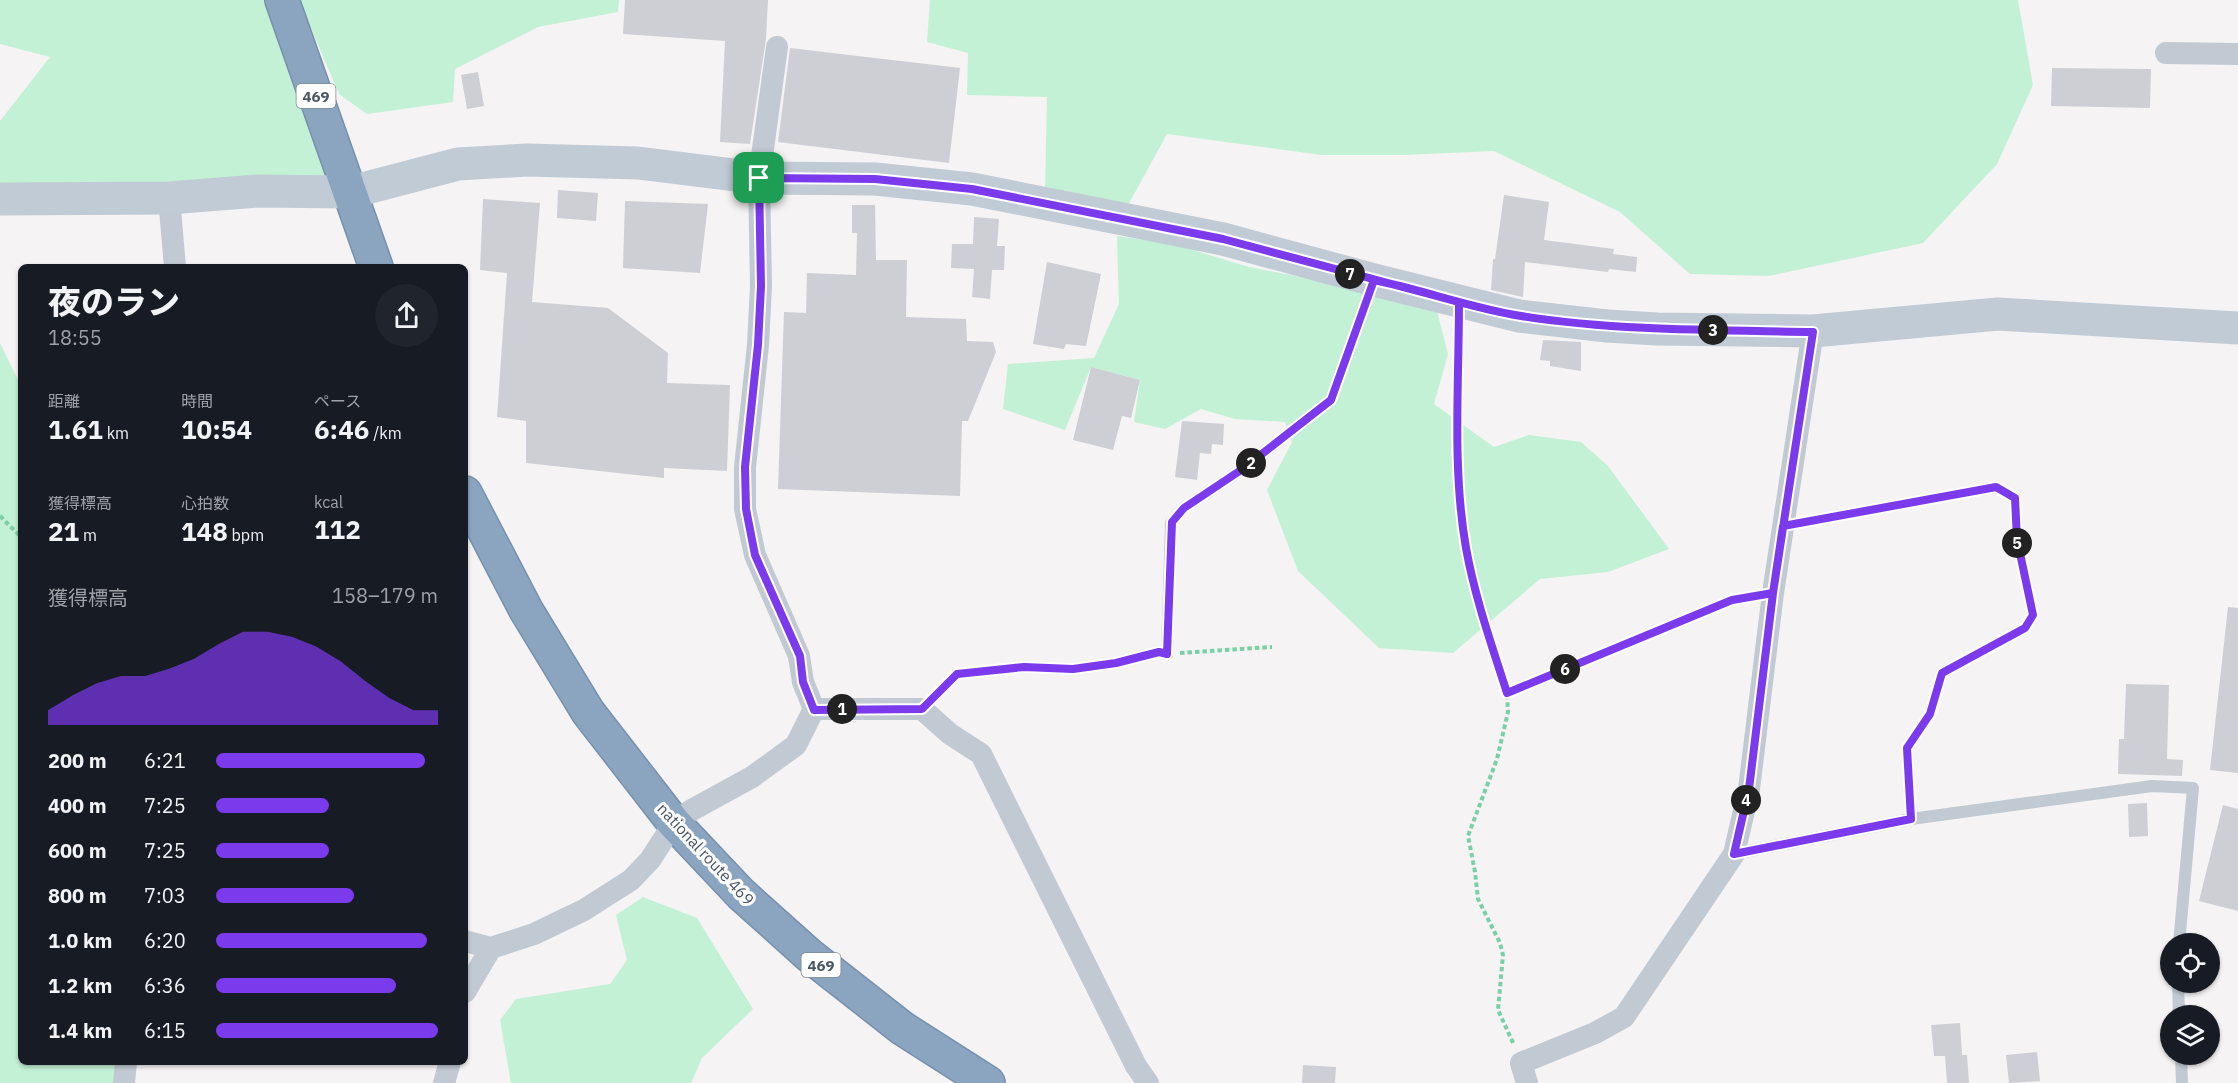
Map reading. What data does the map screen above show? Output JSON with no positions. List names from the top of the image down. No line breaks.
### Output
{"streets":{"highway":["469","national route 469"]},"page":{"pins":["7","3","2","5","6","1","4"],"heading":["夜のラン","18:55"],"stats":[["距離","1.61 km"],["時間","10:54"],["ペース","6:46 /km"],["獲得標高","21 m"],["心拍数","148 bpm"],["kcal","112"]],"chart":["獲得標高","158–179 m"],"list":[{"name":"200 m","note":"6:21"},{"name":"400 m","note":"7:25"},{"name":"600 m","note":"7:25"},{"name":"800 m","note":"7:03"},{"name":"1.0 km","note":"6:20"},{"name":"1.2 km","note":"6:36"},{"name":"1.4 km","note":"6:15"}]}}
